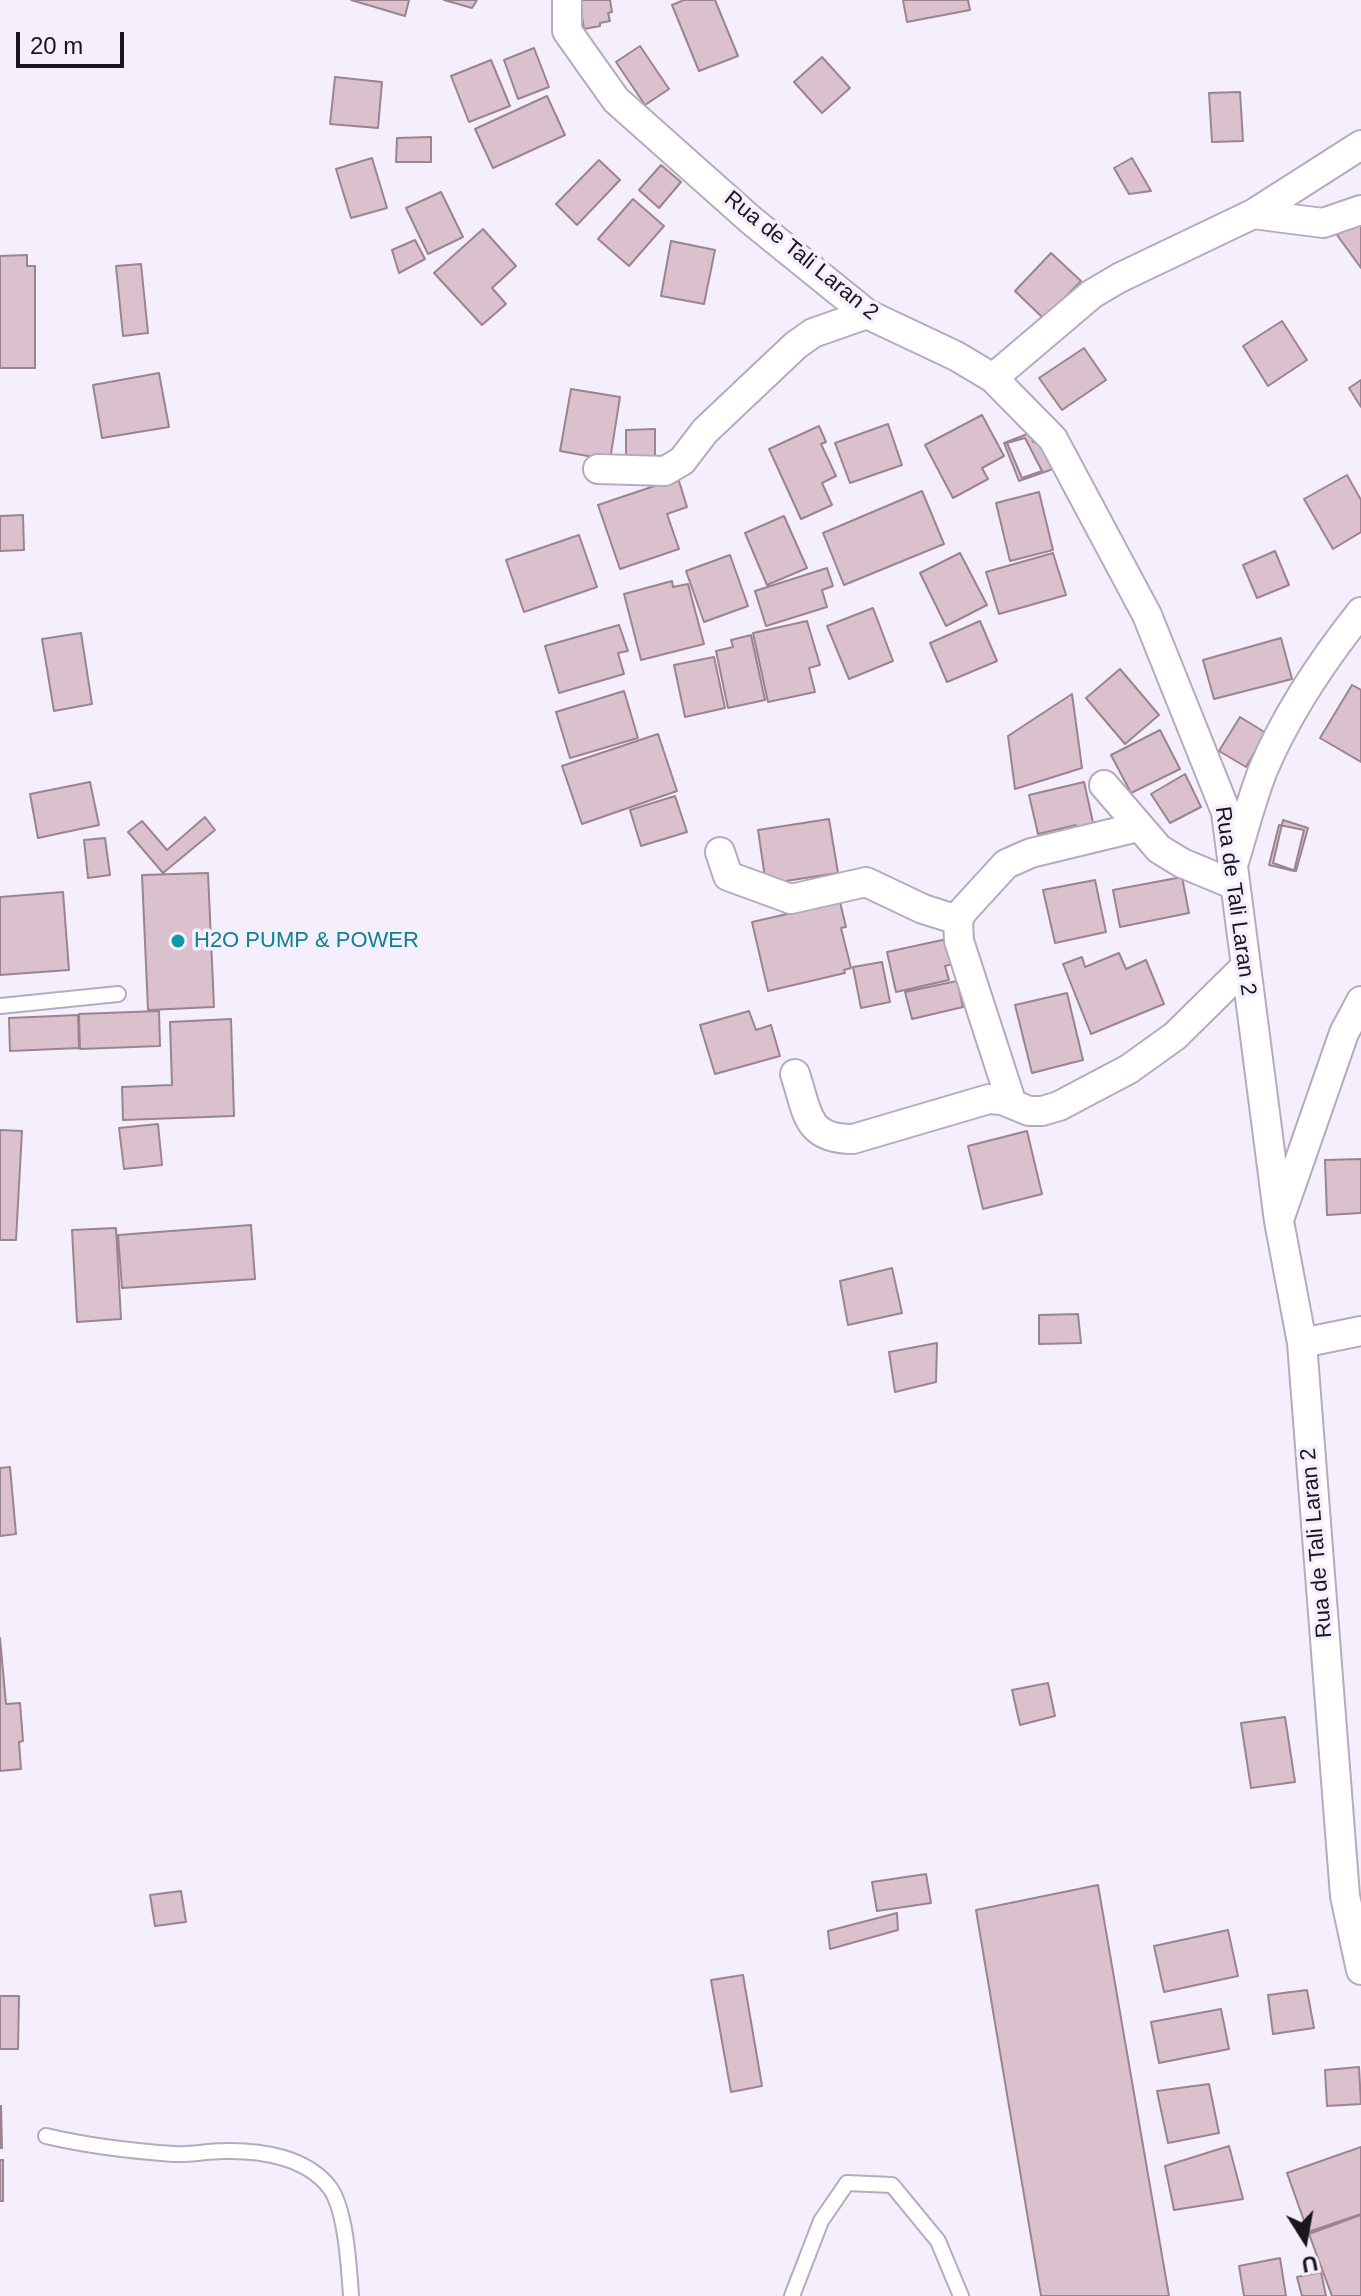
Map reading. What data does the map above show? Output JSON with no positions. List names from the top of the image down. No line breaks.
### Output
{"streets":{"street":["Rua de Tali Laran 2"]},"places":["H2O PUMP & POWER"],"scale_bar":"20 m","north":"bottom"}
